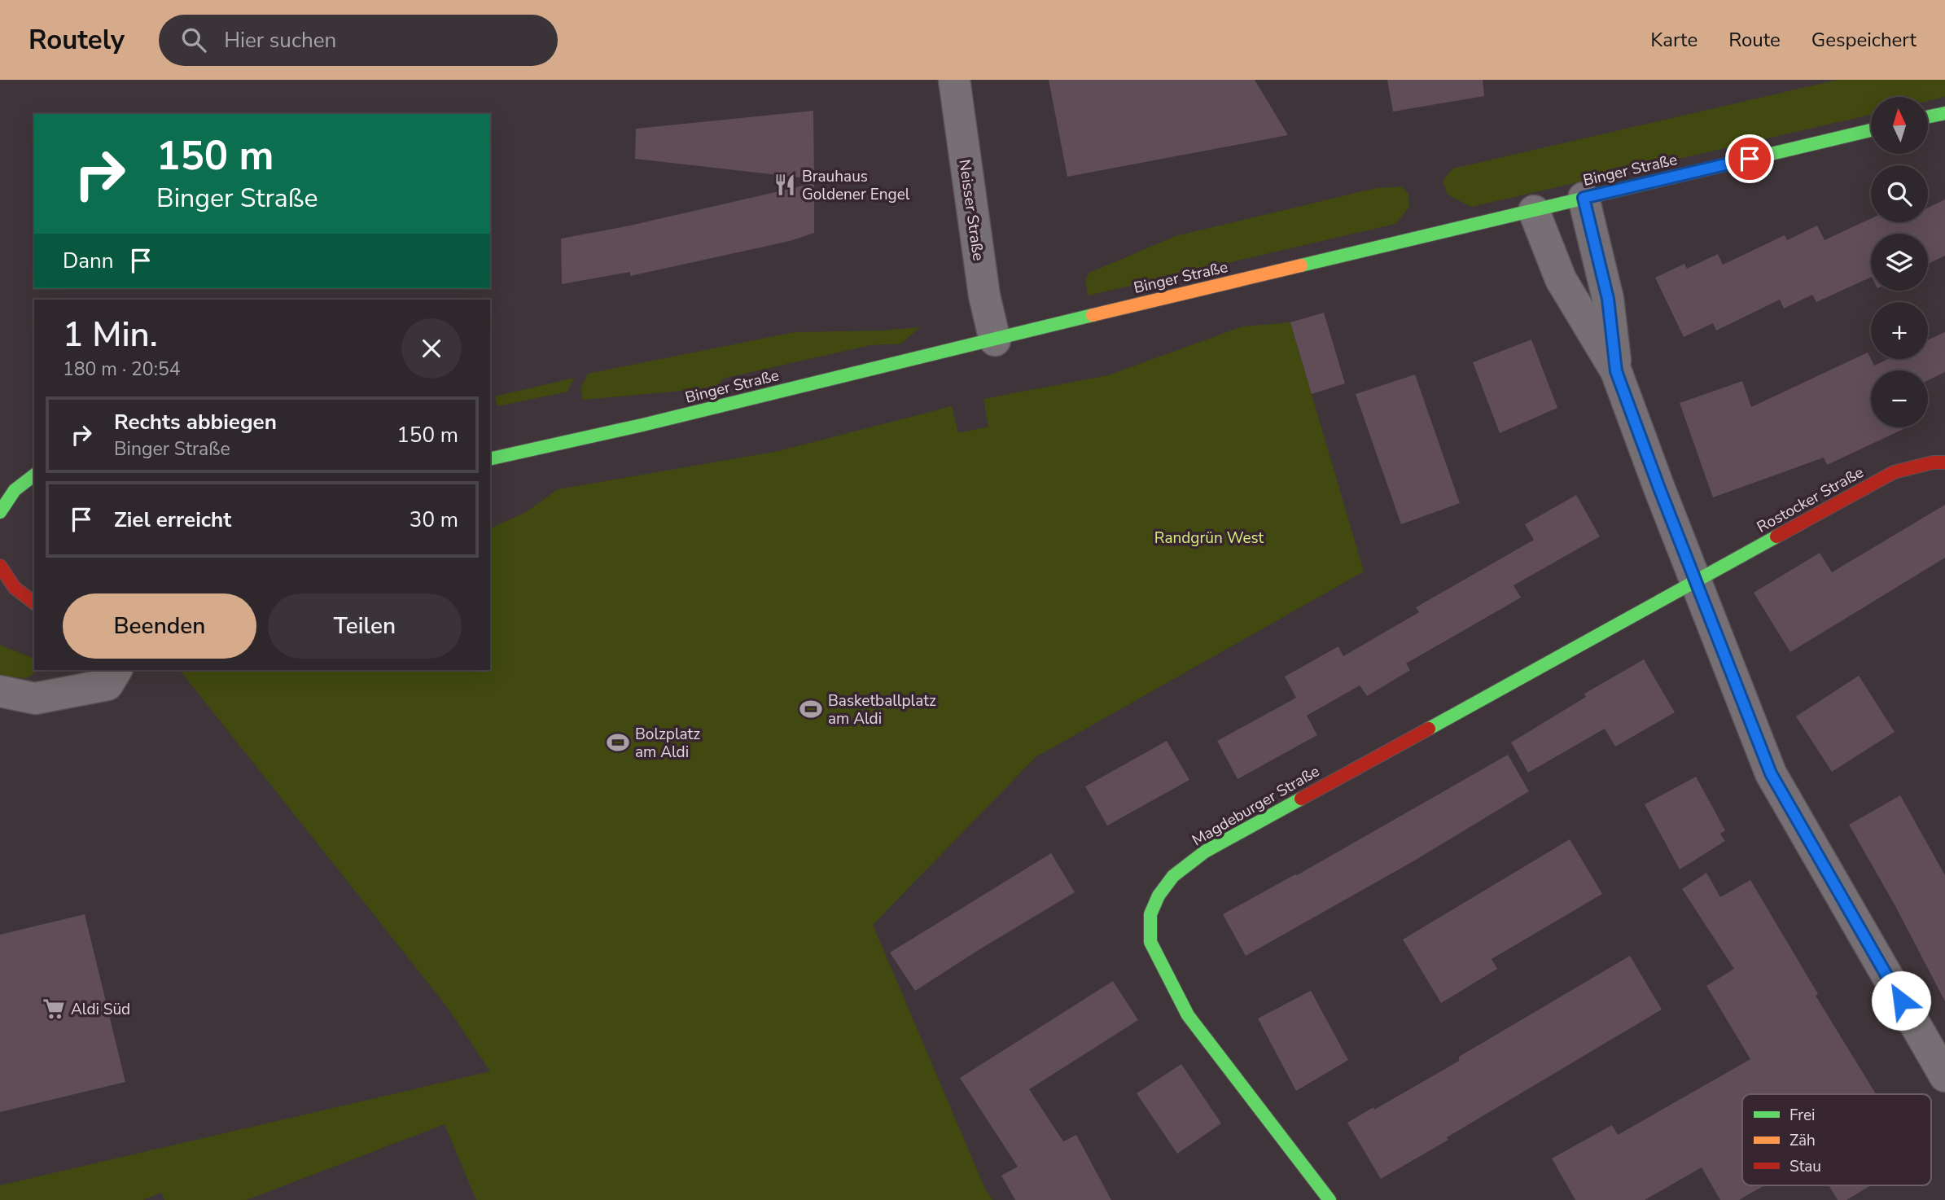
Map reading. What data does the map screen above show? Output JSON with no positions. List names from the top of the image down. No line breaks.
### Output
{"streets":{"main road":["Binger Straße","Rostocker Straße","Magdeburger Straße"],"street":["Neisser Straße"]},"crossings":[["Binger Straße","Neisser Straße"],["Rostocker Straße","Magdeburger Straße"]],"parks":["Randgrün West"],"places":{"restaurant":["Brauhaus Goldener Engel"],"sports":["Basketballplatz am Aldi","Bolzplatz am Aldi"],"supermarket":["Aldi Süd"]},"legend":["Frei","Zäh","Stau"],"north":"top","page":{"header":"Routely","search":"Hier suchen","nav":["Karte","Route","Gespeichert"],"map_buttons":["+","−"],"turn":["150 m","Binger Straße"],"then":"Dann","heading":["1 Min.","180 m · 20:54"],"list":[{"name":"Rechts abbiegen","note":"Binger Straße","value":"150 m"},{"name":"Ziel erreicht","value":"30 m"}],"buttons":["Beenden","Teilen"]}}
